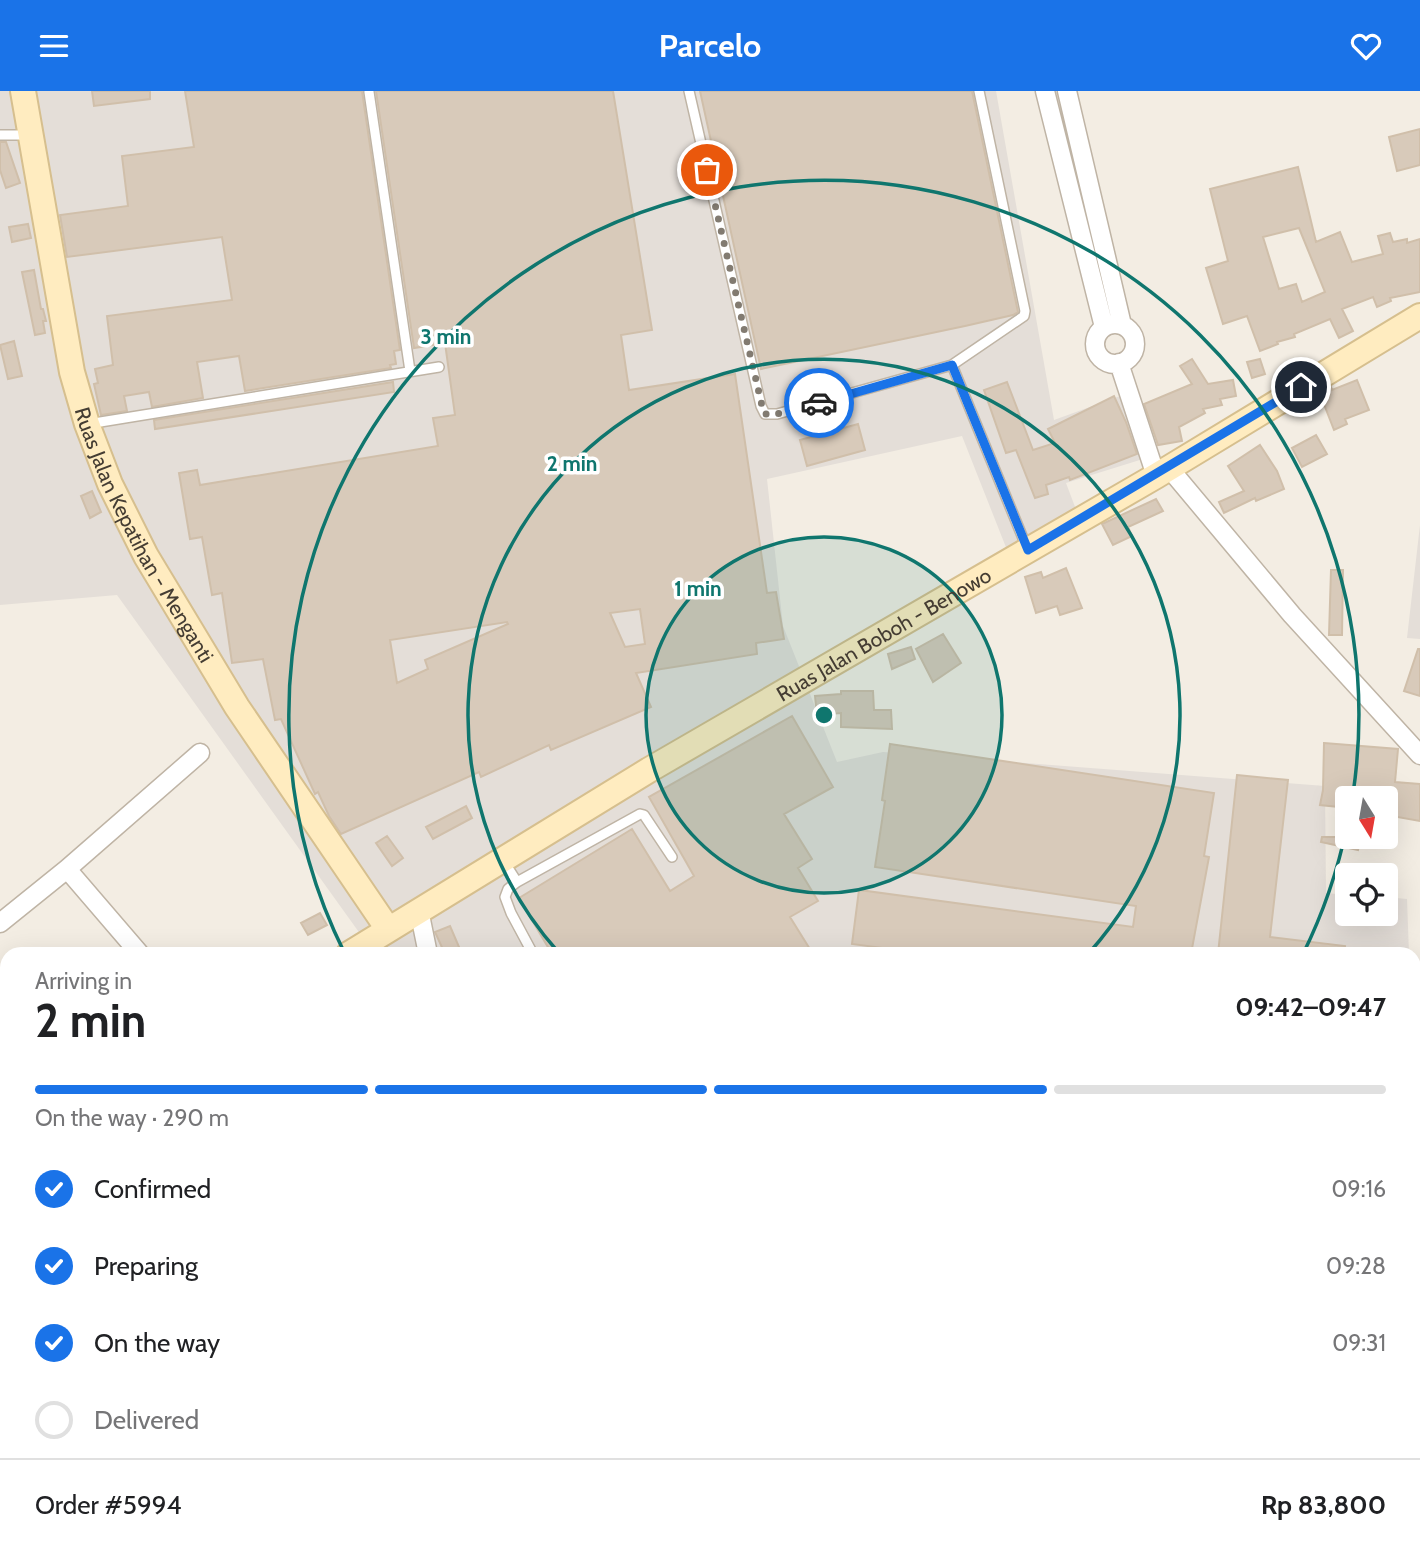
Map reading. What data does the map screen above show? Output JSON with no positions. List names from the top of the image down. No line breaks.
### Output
{"streets":{"main road":["Ruas Jalan Kepatihan - Menganti","Ruas Jalan Boboh - Benowo"]},"crossings":[["Ruas Jalan Kepatihan - Menganti","Ruas Jalan Boboh - Benowo"]],"north":"bottom","page":{"header":"Parcelo","heading":["2 min","Arriving in","09:42–09:47"],"panel":["Order #5994","Rp 83,800"],"bar":"On the way · 290 m","list":[["Confirmed","09:16"],["Preparing","09:28"],["On the way","09:31"],"Delivered"]},"rings":["3 min","2 min","1 min"]}
